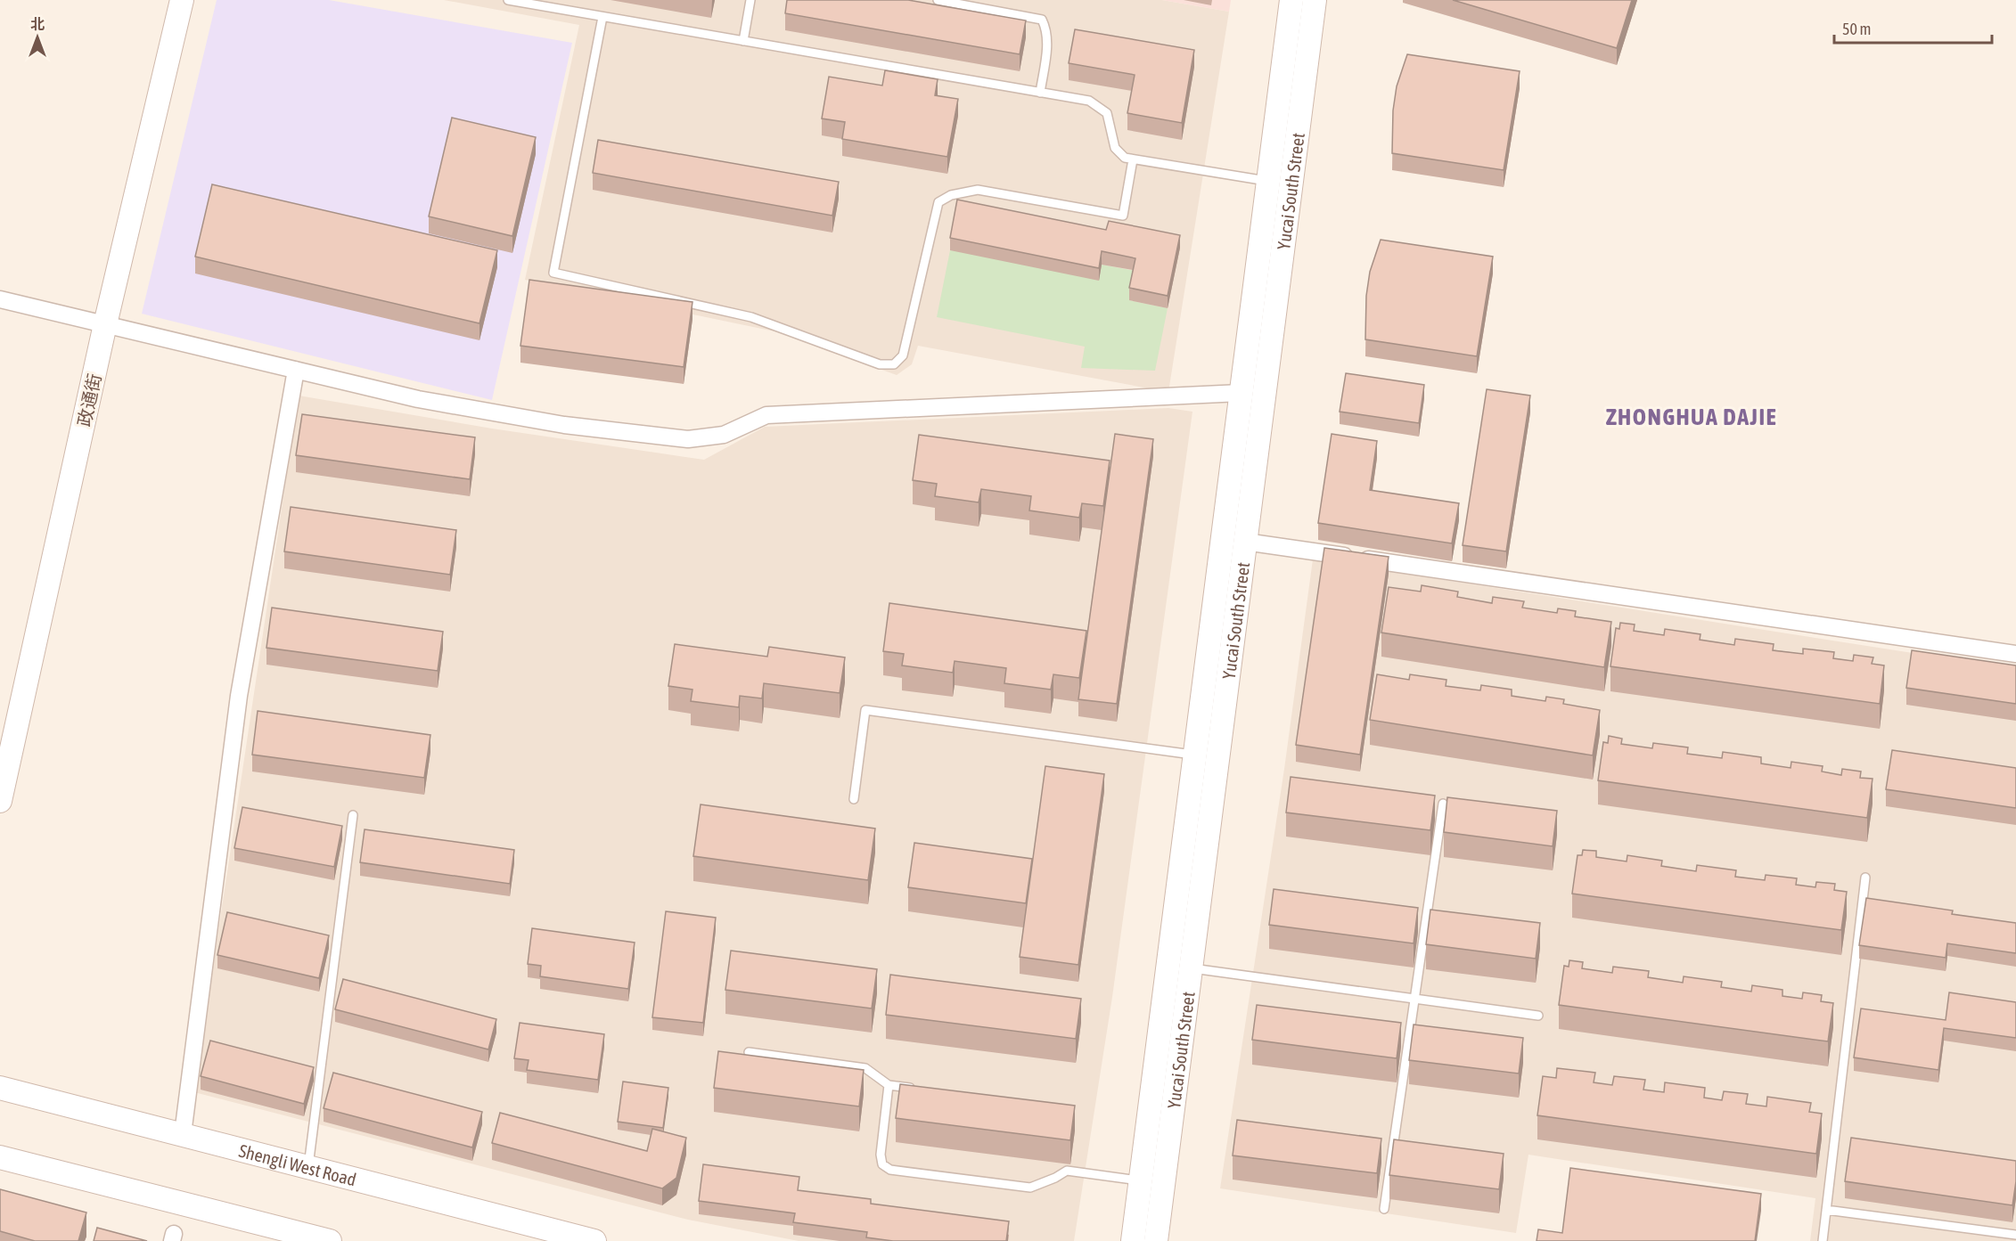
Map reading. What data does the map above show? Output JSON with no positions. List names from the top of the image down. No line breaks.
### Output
{"streets":{"main road":["Yucai South Street","政通街","Shengli West Road"]},"districts":["ZHONGHUA DAJIE"],"scale_bar":"50 m","north":"top"}
